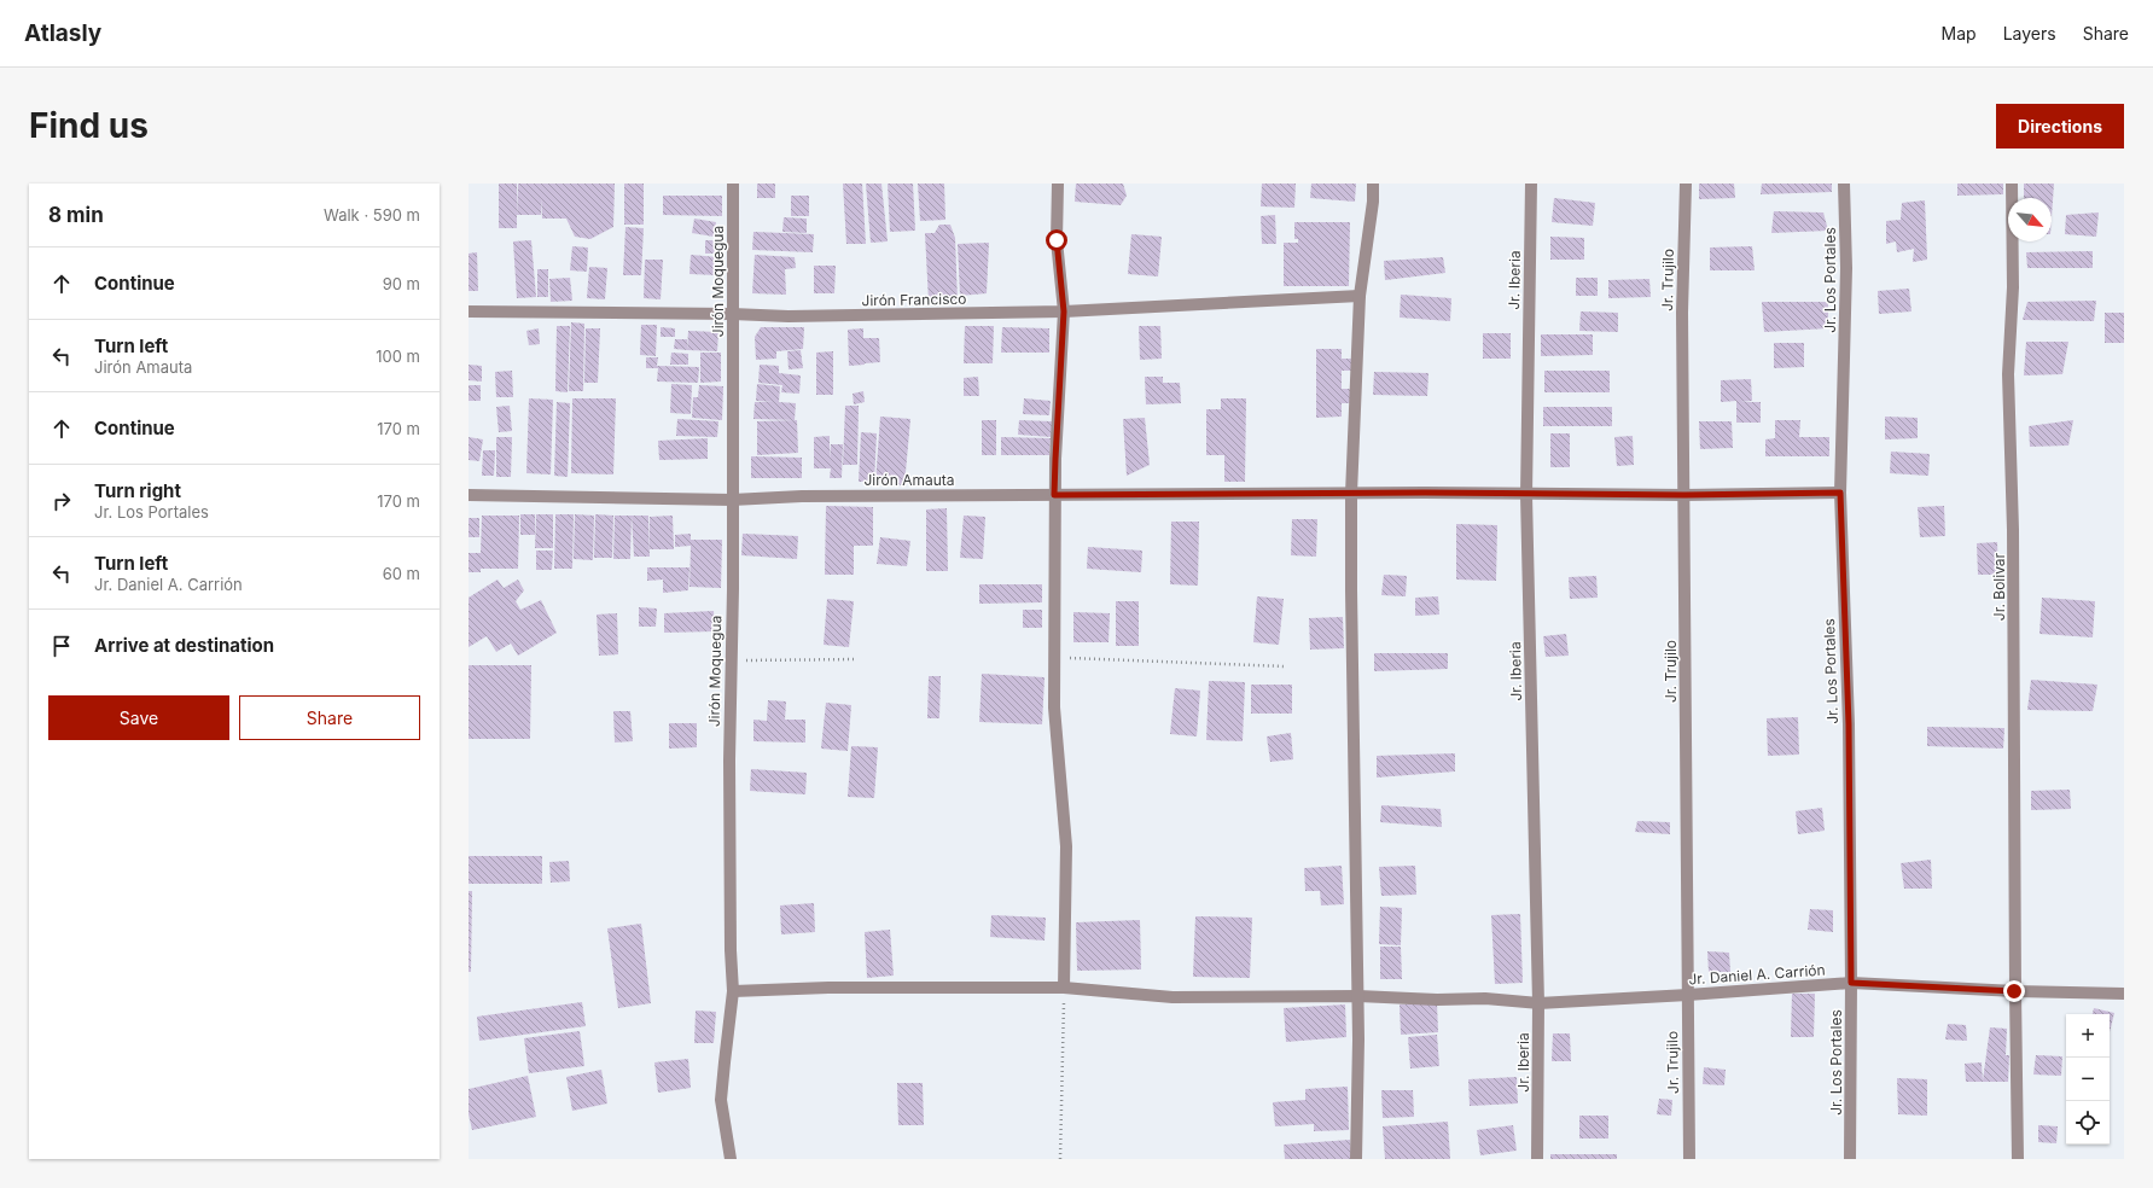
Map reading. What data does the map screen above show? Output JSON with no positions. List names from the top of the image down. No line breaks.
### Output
{"streets":{"street":["Jr. Iberia","Jr. Trujilo","Jr. Los Portales","Jirón Moquegua","Jirón Francisco","Jirón Amauta","Jr. Bolivar","Jr. Daniel A. Carrión"]},"crossings":[["Jr. Iberia","Jirón Amauta"],["Jr. Iberia","Jr. Daniel A. Carrión"],["Jr. Trujilo","Jirón Amauta"],["Jr. Trujilo","Jr. Daniel A. Carrión"],["Jr. Los Portales","Jirón Amauta"],["Jr. Los Portales","Jr. Daniel A. Carrión"],["Jirón Moquegua","Jirón Francisco"],["Jirón Moquegua","Jirón Amauta"],["Jirón Moquegua","Jr. Daniel A. Carrión"],["Jr. Bolivar","Jr. Daniel A. Carrión"]],"north":"bottom right","page":{"header":"Atlasly","nav":["Map","Layers","Share"],"buttons":["Directions",["Save","Share"]],"title":"Find us","heading":["8 min","Walk · 590 m"],"list":[["Continue","90 m"],["Turn left","Jirón Amauta","100 m"],["Continue","170 m"],["Turn right","Jr. Los Portales","170 m"],["Turn left","Jr. Daniel A. Carrión","60 m"],"Arrive at destination"],"map_buttons":["+","−"]}}
